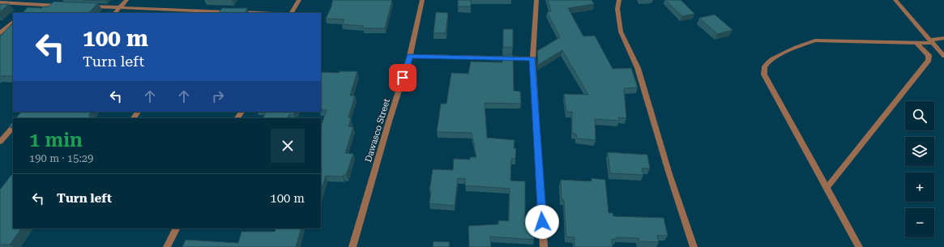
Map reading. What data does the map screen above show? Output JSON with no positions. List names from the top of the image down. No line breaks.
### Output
{"streets":{"street":["Dawasco Street"]},"page":{"turn":["100 m","Turn left"],"map_buttons":["+","−"],"heading":["1 min","190 m · 15:29"],"list":[{"name":"Turn left","value":"100 m"}]}}
